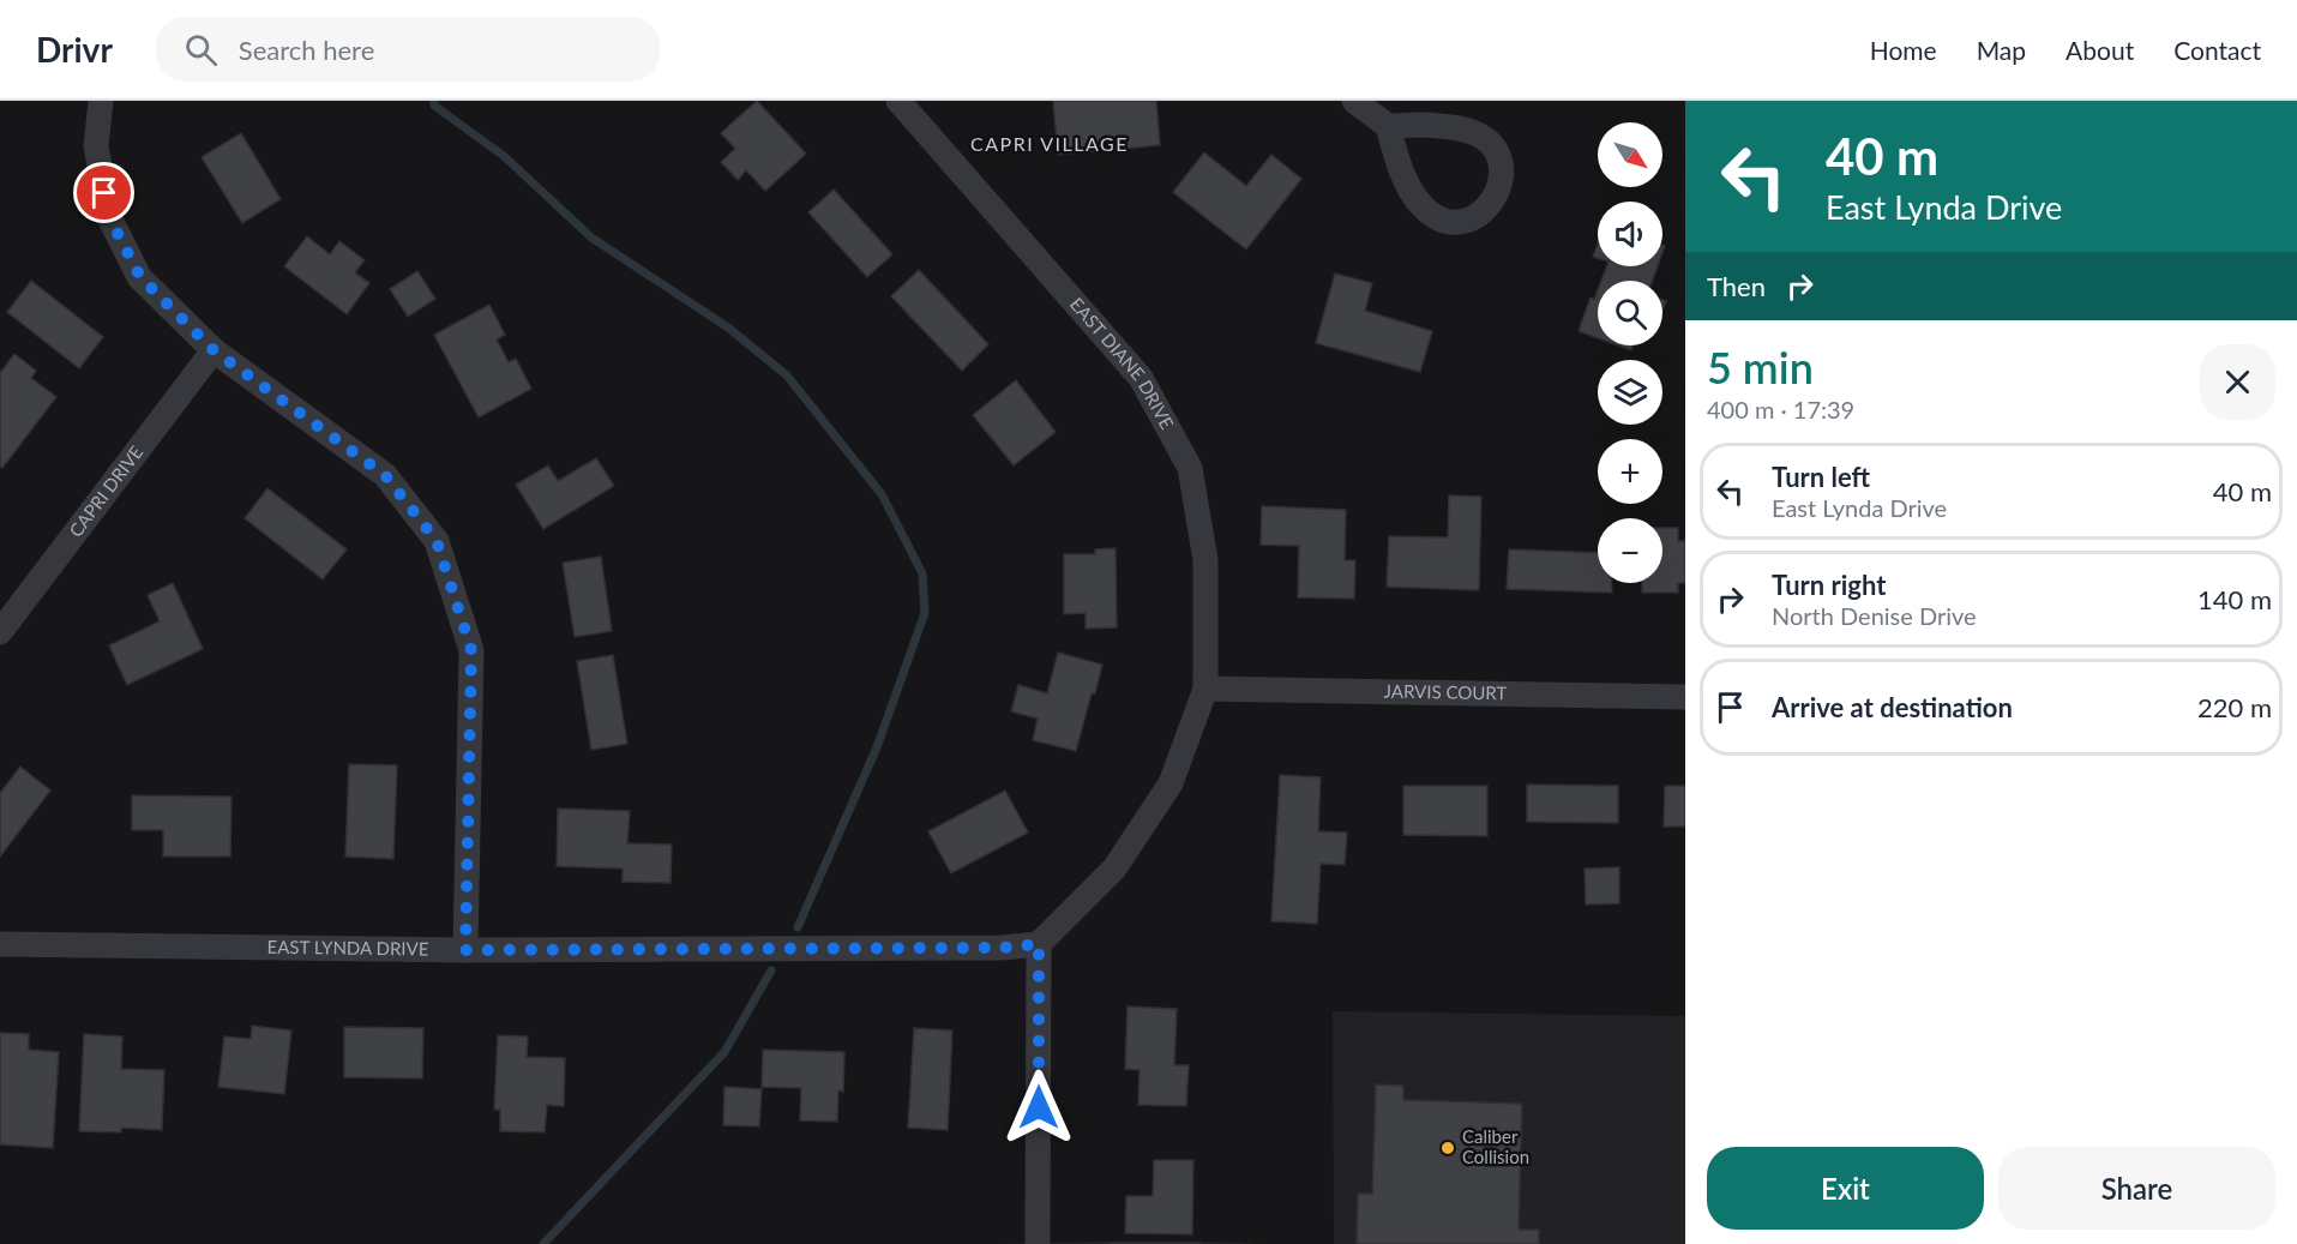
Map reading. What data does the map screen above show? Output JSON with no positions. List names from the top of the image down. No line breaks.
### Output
{"streets":{"street":["EAST DIANE DRIVE","CAPRI DRIVE","JARVIS COURT","EAST LYNDA DRIVE"]},"crossings":[["EAST DIANE DRIVE","JARVIS COURT"]],"districts":["CAPRI VILLAGE"],"places":["Caliber Collision"],"north":"bottom right","page":{"header":"Drivr","search":"Search here","nav":["Home","Map","About","Contact"],"turn":["40 m","East Lynda Drive"],"map_buttons":["+","−"],"then":"Then","heading":["5 min","400 m · 17:39"],"list":[{"name":"Turn left","note":"East Lynda Drive","value":"40 m"},{"name":"Turn right","note":"North Denise Drive","value":"140 m"},{"name":"Arrive at destination","value":"220 m"}],"buttons":["Exit","Share"]}}
